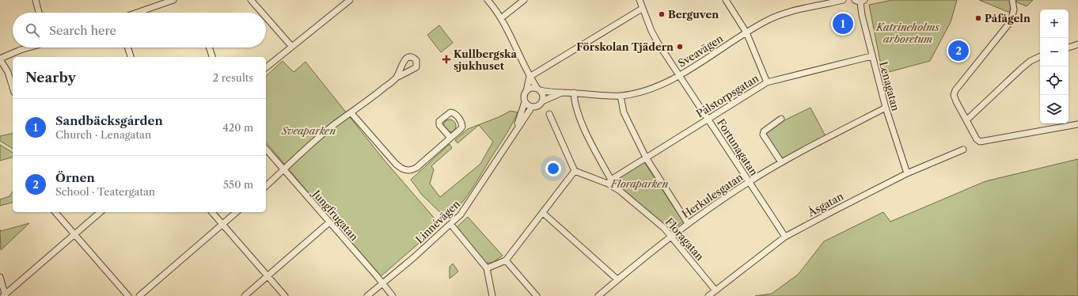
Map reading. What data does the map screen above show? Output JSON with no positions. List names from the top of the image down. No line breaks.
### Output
{"streets":{"street":["Sveavägen","Lenagatan","Pålstorpsgatan","Fortunagatan","Herkulesgatan","Åsgatan","Jungfrugatan","Linnévägen","Floragatan"]},"crossings":[["Sveavägen","Fortunagatan"],["Sveavägen","Linnévägen"],["Lenagatan","Pålstorpsgatan"],["Lenagatan","Herkulesgatan"],["Lenagatan","Åsgatan"],["Pålstorpsgatan","Fortunagatan"],["Pålstorpsgatan","Floragatan"],["Fortunagatan","Herkulesgatan"],["Fortunagatan","Åsgatan"],["Herkulesgatan","Floragatan"],["Åsgatan","Floragatan"],["Jungfrugatan","Linnévägen"]],"parks":["Katrineholms arboretum","Sveaparken","Floraparken"],"places":{"other":["Berguven","Påfågeln","Förskolan Tjädern"],"health":["Kullbergska sjukhuset"]},"page":{"map_buttons":["+","−"],"pins":["1","2"],"search":"Search here","heading":["Nearby","2 results"],"list":[{"mark":"1","name":"Sandbäcksgården","note":"Church · Lenagatan","value":"420 m"},{"mark":"2","name":"Örnen","note":"School · Teatergatan","value":"550 m"}]}}
